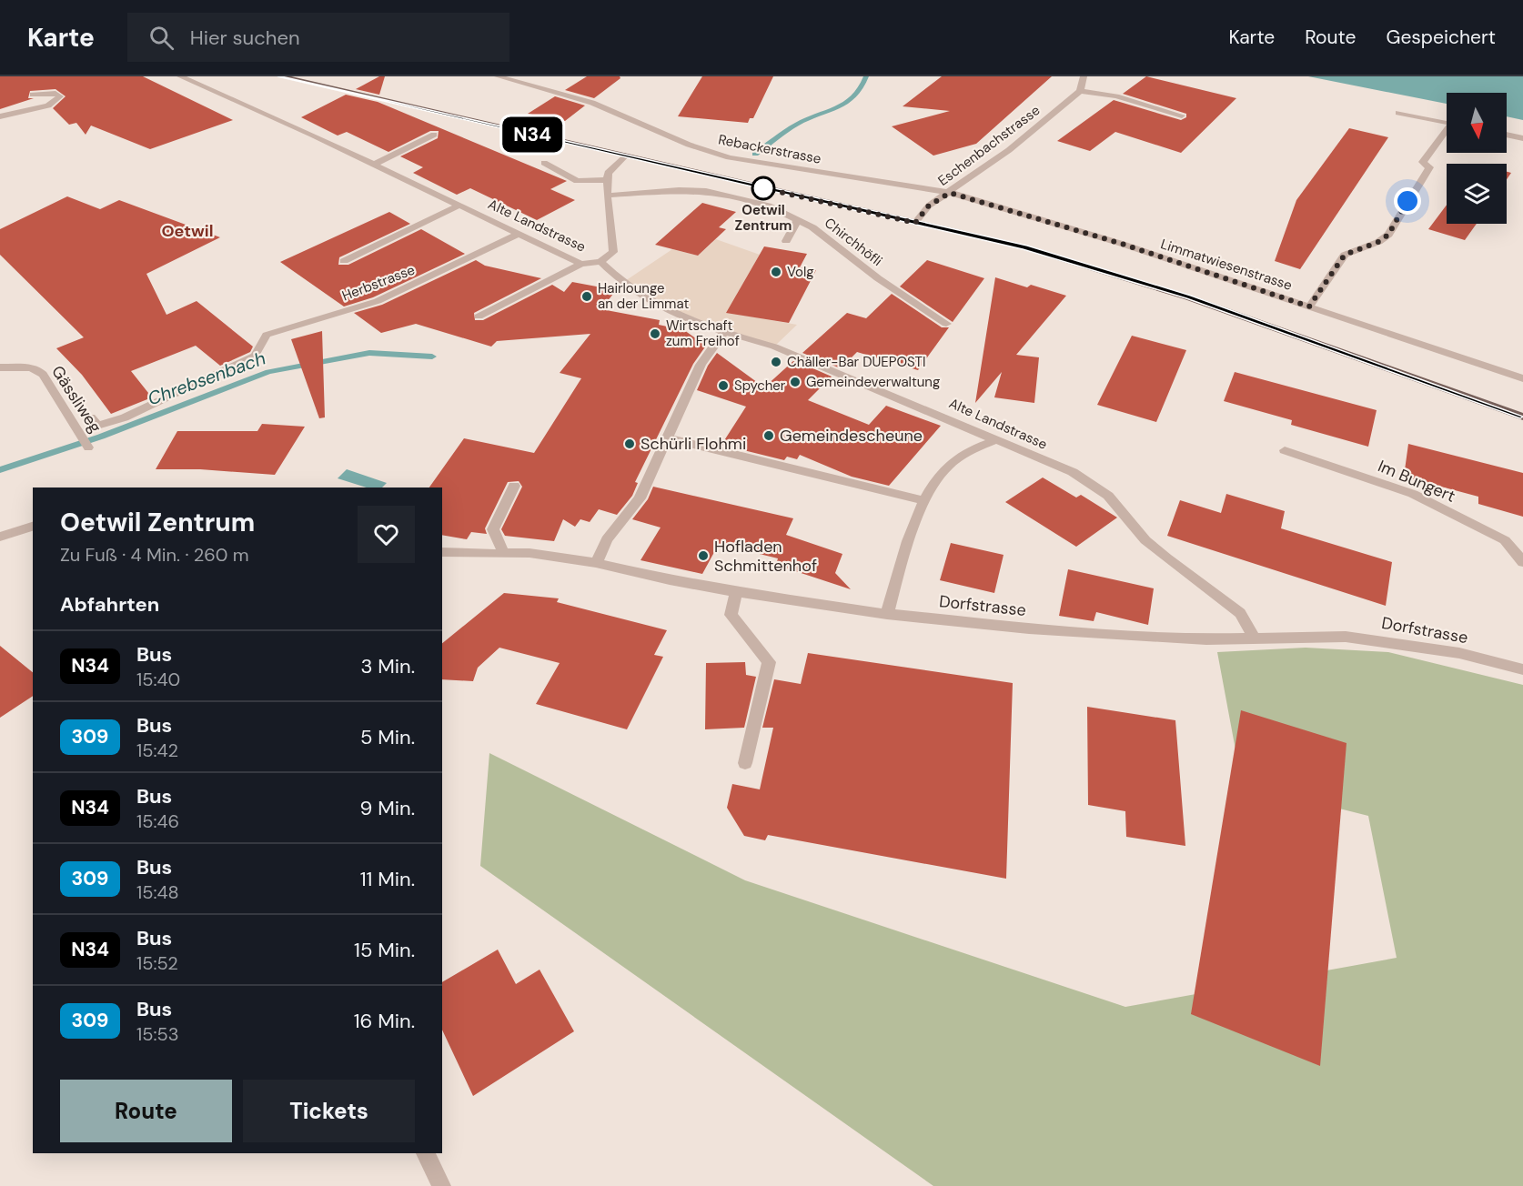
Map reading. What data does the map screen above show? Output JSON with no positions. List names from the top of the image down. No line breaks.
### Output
{"streets":{"street":["Eschenbachstrasse","Rebackerstrasse","Alte Landstrasse","Chirchhöfli","Limmatwiesenstrasse","Herbstrasse","Gässliweg","Im Bungert","Dorfstrasse"]},"crossings":[["Eschenbachstrasse","Rebackerstrasse"],["Eschenbachstrasse","Limmatwiesenstrasse"],["Rebackerstrasse","Limmatwiesenstrasse"],["Alte Landstrasse","Herbstrasse"],["Alte Landstrasse","Dorfstrasse"]],"districts":["Oetwil"],"water":["Chrebsenbach"],"places":["Oetwil Zentrum","Volg","Hairlounge an der Limmat","Wirtschaft zum Freihof","Chäller-Bar DUEPOSTI","Gemeindeverwaltung","Spycher","Gemeindescheune","Schürli Flohmi","Hofladen Schmittenhof"],"lines":["bus line N34"],"north":"bottom","page":{"header":"Karte","search":"Hier suchen","nav":["Karte","Route","Gespeichert"],"on_map":"N34","heading":[["Oetwil Zentrum","Zu Fuß · 4 Min. · 260 m"],"Abfahrten"],"list":[{"mark":"N34","name":"Bus","note":"15:40","value":"3 Min."},{"mark":"309","name":"Bus","note":"15:42","value":"5 Min."},{"mark":"N34","name":"Bus","note":"15:46","value":"9 Min."},{"mark":"309","name":"Bus","note":"15:48","value":"11 Min."},{"mark":"N34","name":"Bus","note":"15:52","value":"15 Min."},{"mark":"309","name":"Bus","note":"15:53","value":"16 Min."}],"buttons":["Route","Tickets"]}}
